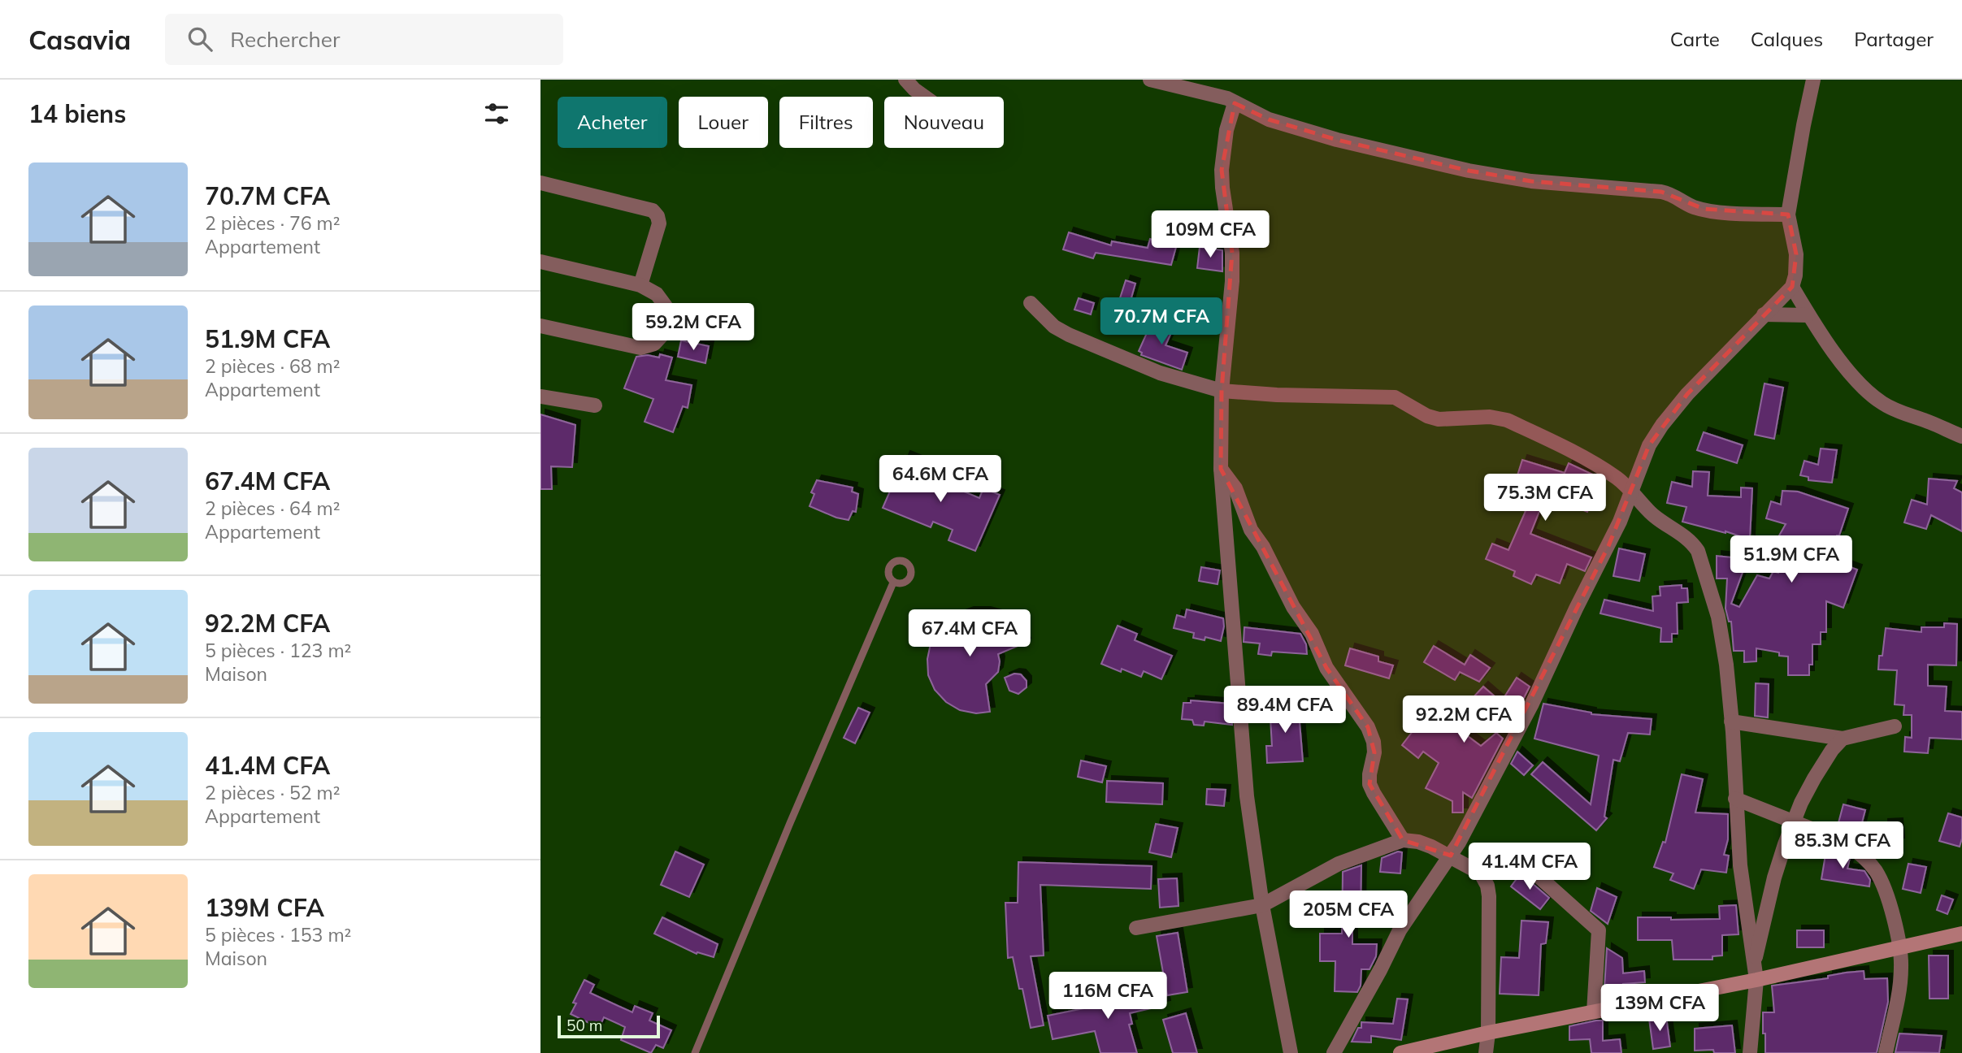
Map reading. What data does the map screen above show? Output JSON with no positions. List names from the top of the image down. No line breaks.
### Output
{"scale_bar":"50 m","page":{"header":"Casavia","search":"Rechercher","nav":["Carte","Calques","Partager"],"heading":"14 biens","chip":["Acheter","Louer","Filtres","Nouveau"],"list":[{"name":"70.7M CFA","note":"2 pièces · 76 m² · Appartement"},{"name":"51.9M CFA","note":"2 pièces · 68 m² · Appartement"},{"name":"67.4M CFA","note":"2 pièces · 64 m² · Appartement"},{"name":"92.2M CFA","note":"5 pièces · 123 m² · Maison"},{"name":"41.4M CFA","note":"2 pièces · 52 m² · Appartement"},{"name":"139M CFA","note":"5 pièces · 153 m² · Maison"}],"price":["109M CFA","70.7M CFA","59.2M CFA","64.6M CFA","75.3M CFA","51.9M CFA","67.4M CFA","89.4M CFA","92.2M CFA","85.3M CFA","41.4M CFA","205M CFA","116M CFA","139M CFA"],"scale":"50 m"}}
